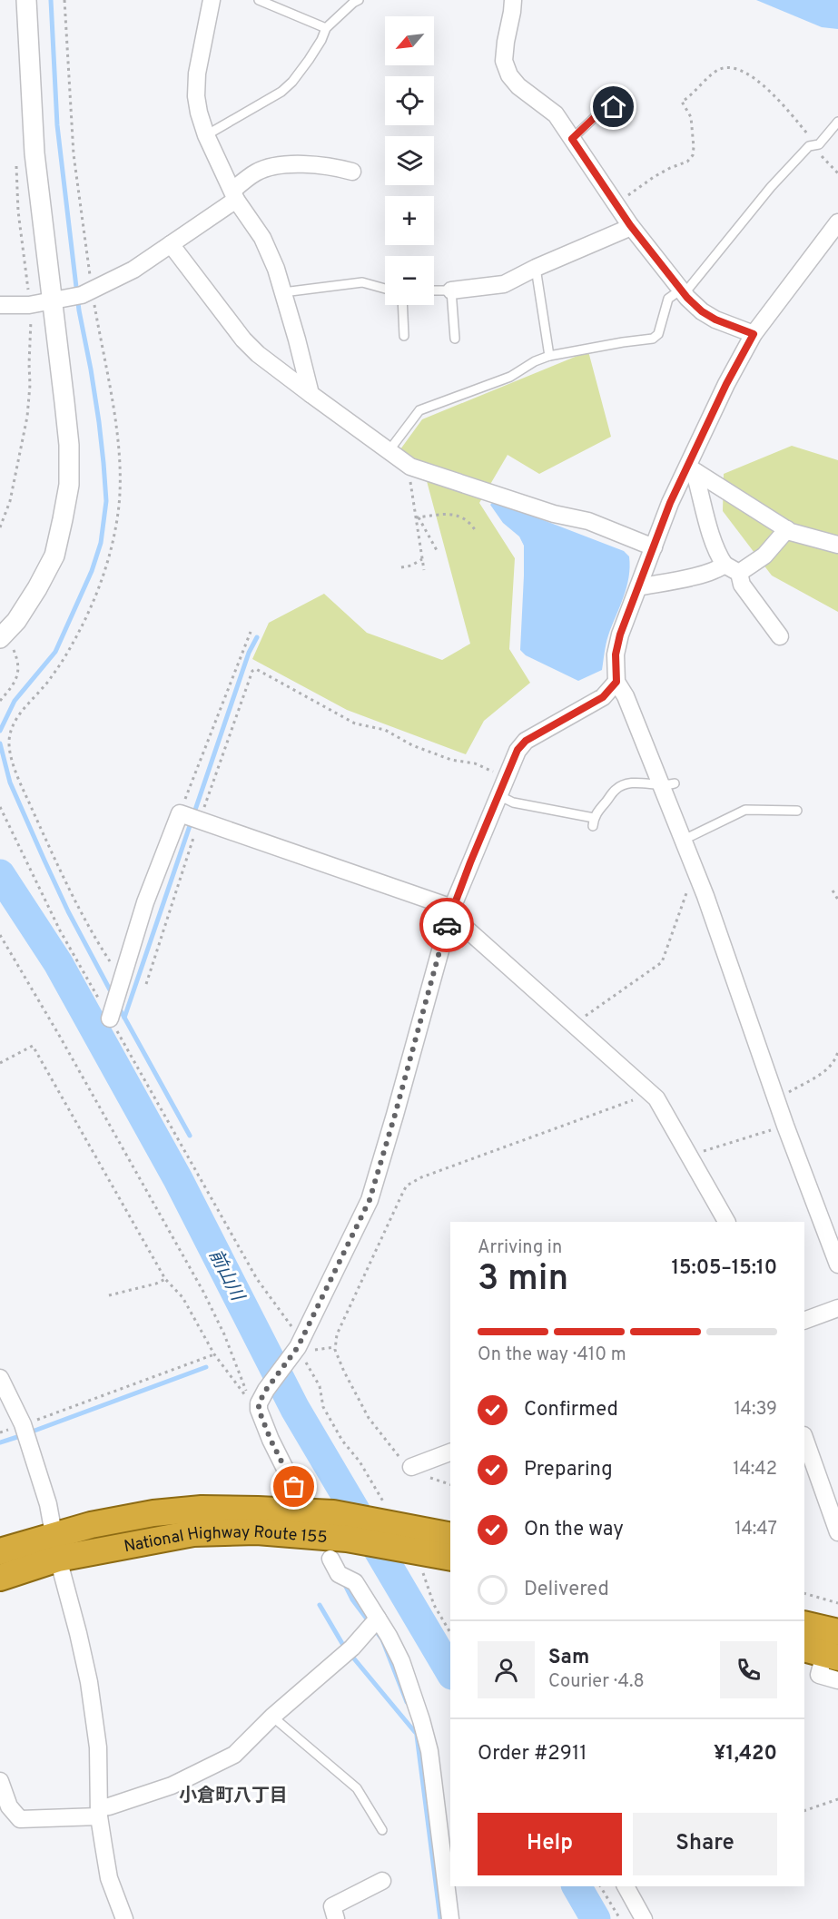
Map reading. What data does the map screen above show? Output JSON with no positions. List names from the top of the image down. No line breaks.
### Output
{"streets":{"highway":["National Highway Route 155"]},"districts":["小倉町八丁目"],"water":["前山川"],"north":"bottom left","page":{"map_buttons":["+","−"],"heading":["3 min","Arriving in","15:05–15:10"],"panel":["Sam","Courier · 4.8","Order #2911","¥1,420"],"bar":"On the way · 410 m","list":[["Confirmed","14:39"],["Preparing","14:42"],["On the way","14:47"],"Delivered"],"buttons":["Help","Share"]}}
